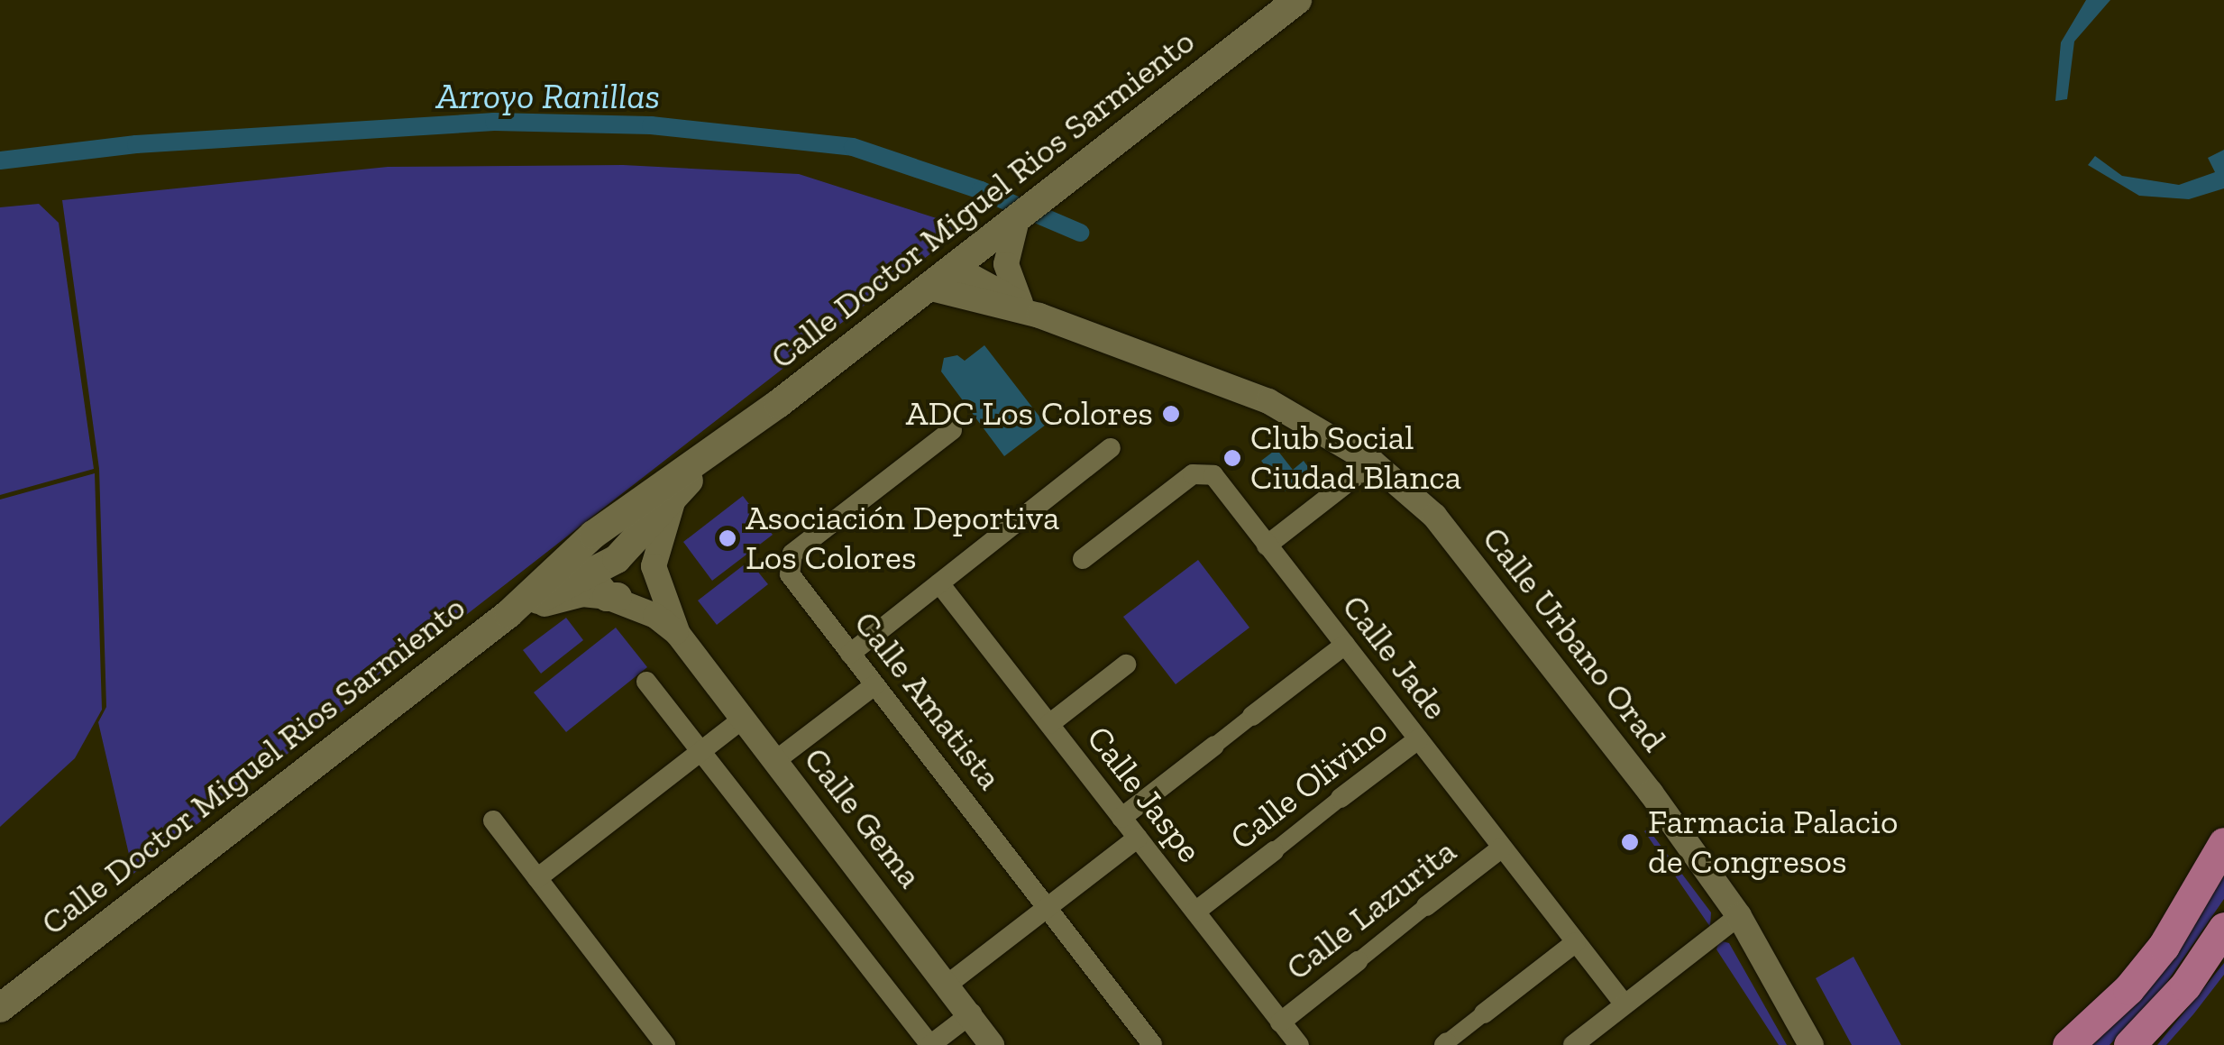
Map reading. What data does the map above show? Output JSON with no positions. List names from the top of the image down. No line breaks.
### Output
{"streets":{"main road":["Calle Doctor Miguel Rios Sarmiento"],"street":["Calle Urbano Orad","Calle Jade","Calle Amatista","Calle Olivino","Calle Jaspe","Calle Gema","Calle Lazurita"]},"crossings":[["Calle Doctor Miguel Rios Sarmiento","Calle Urbano Orad"],["Calle Doctor Miguel Rios Sarmiento","Calle Gema"],["Calle Jade","Calle Olivino"],["Calle Jade","Calle Lazurita"],["Calle Olivino","Calle Jaspe"],["Calle Jaspe","Calle Lazurita"]],"water":["Arroyo Ranillas"],"places":["ADC Los Colores","Club Social Ciudad Blanca","Asociación Deportiva Los Colores","Farmacia Palacio de Congresos"]}
